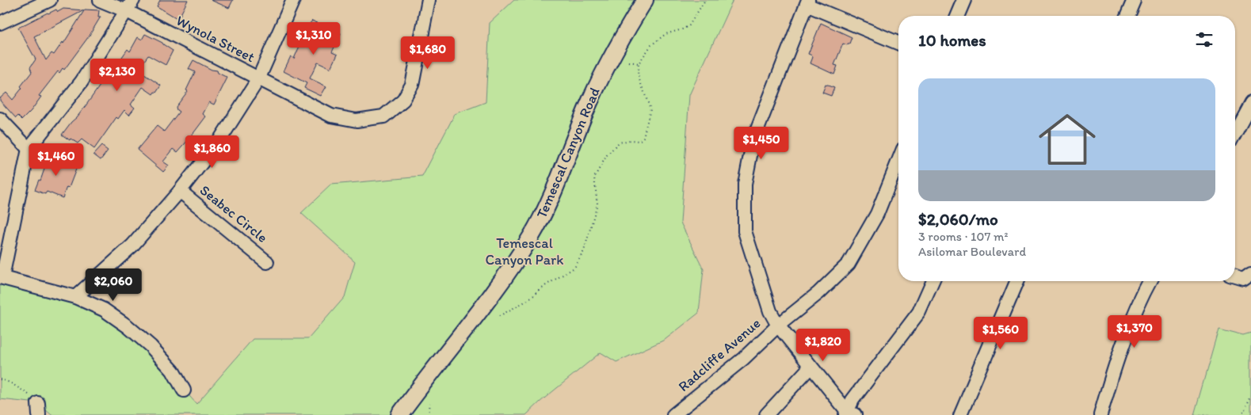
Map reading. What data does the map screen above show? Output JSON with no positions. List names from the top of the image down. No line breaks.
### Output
{"streets":{"main road":["Temescal Canyon Road"],"street":["Wynola Street","Seabec Circle","Radcliffe Avenue"]},"parks":["Temescal Canyon Park"],"page":{"heading":"10 homes","price":["$1,310","$1,680","$2,130","$1,450","$1,860","$1,460","$2,060","$1,370","$1,560","$1,820"],"list":[{"name":"$2,060/mo","note":"3 rooms · 107 m² · Asilomar Boulevard"}]}}
